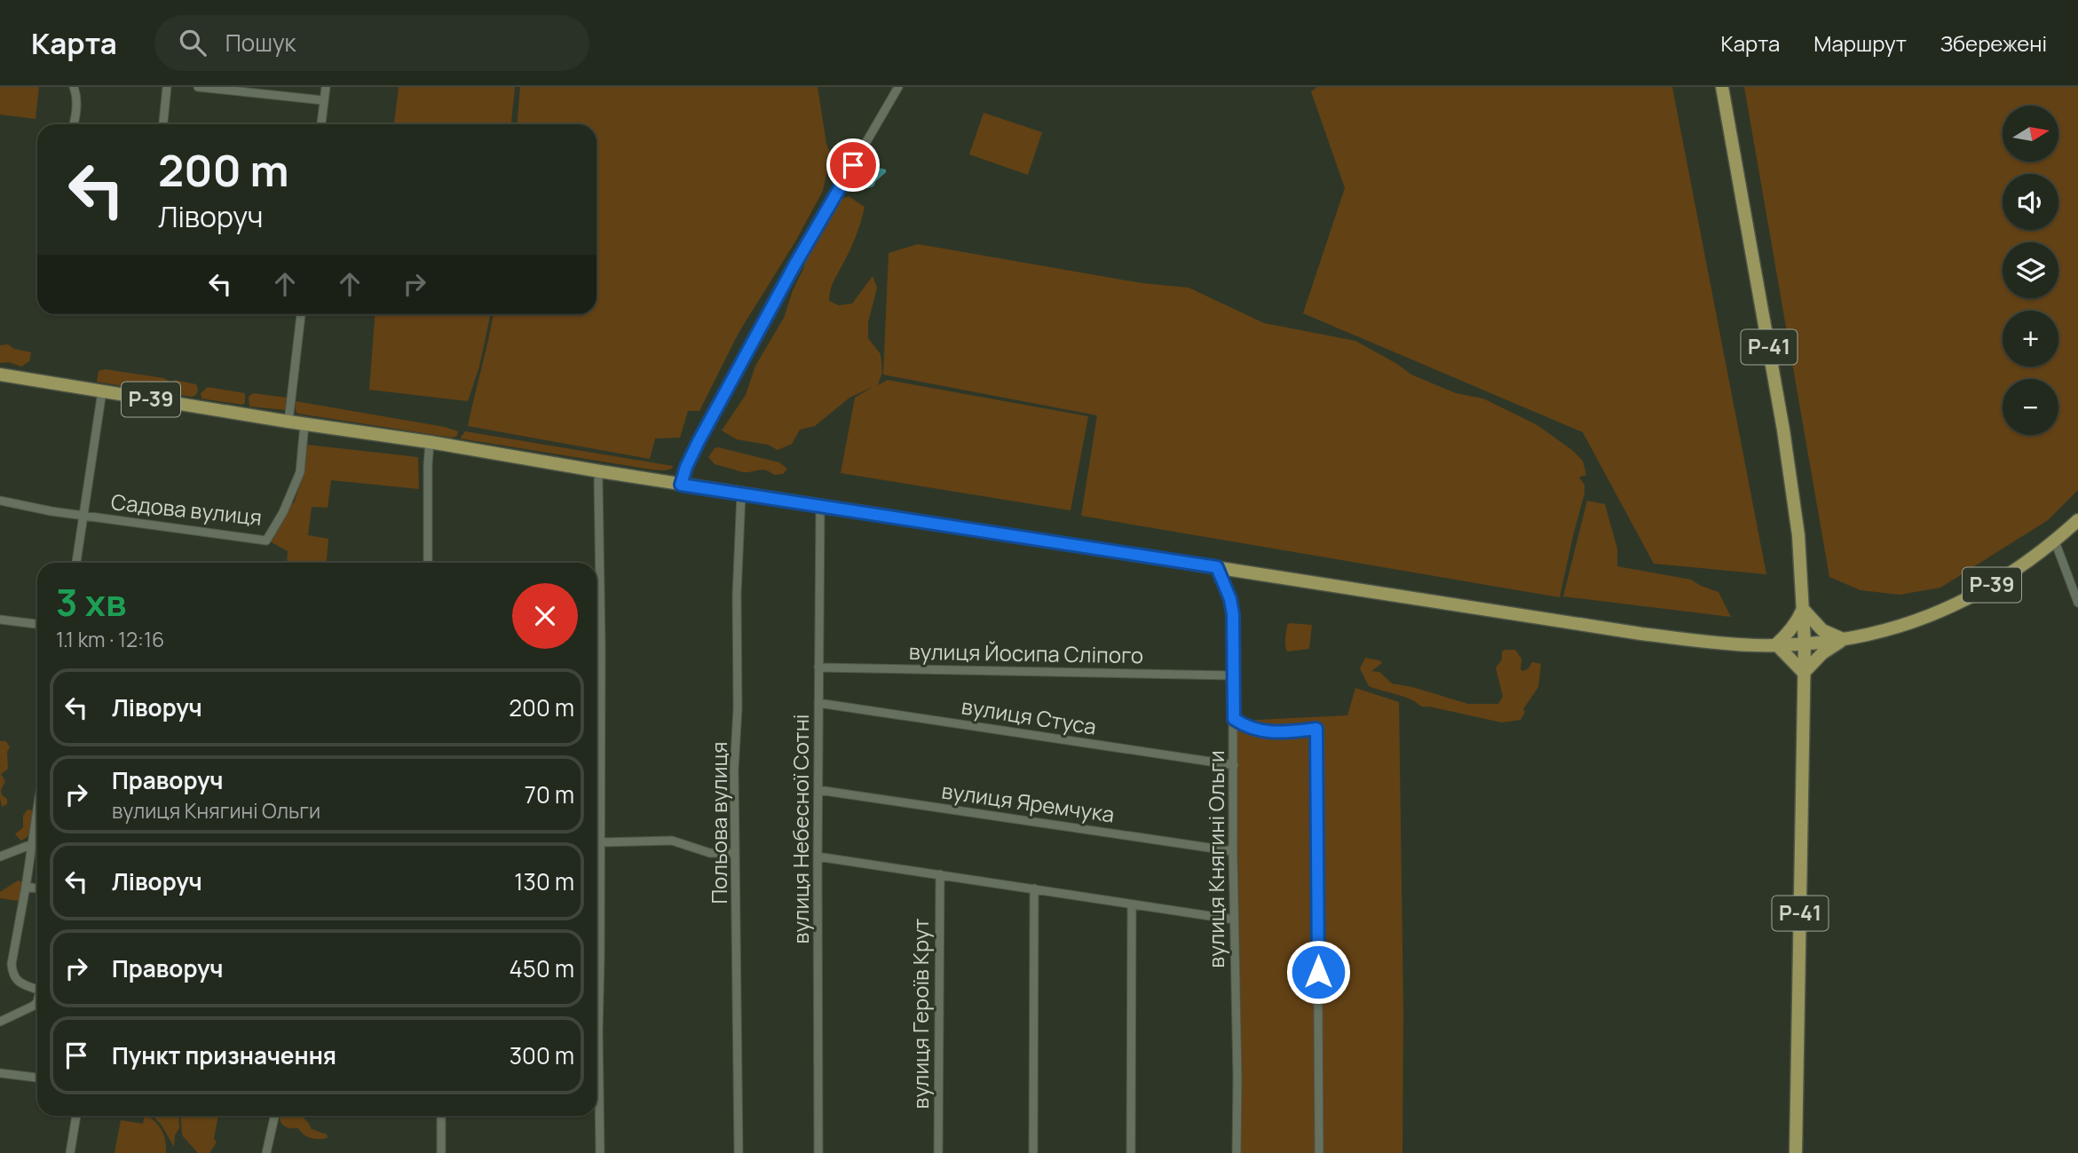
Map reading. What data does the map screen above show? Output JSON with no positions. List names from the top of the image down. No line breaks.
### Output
{"streets":{"main road":["Р-41","Р-39"],"street":["Садова вулиця","вулиця Йосипа Сліпого","вулиця Стуса","вулиця Яремчука","Польова вулиця","вулиця Небесної Сотні","вулиця Княгині Ольги","вулиця Героїв Крут"]},"crossings":[["Р-41","Р-39"],["Р-39","Садова вулиця"],["Р-39","Польова вулиця"],["Р-39","вулиця Небесної Сотні"],["Р-39","вулиця Княгині Ольги"],["вулиця Йосипа Сліпого","вулиця Небесної Сотні"],["вулиця Йосипа Сліпого","вулиця Княгині Ольги"],["вулиця Стуса","вулиця Небесної Сотні"],["вулиця Стуса","вулиця Княгині Ольги"],["вулиця Яремчука","вулиця Небесної Сотні"],["вулиця Яремчука","вулиця Княгині Ольги"]],"north":"right","page":{"header":"Карта","search":"Пошук","nav":["Карта","Маршрут","Збережені"],"map_buttons":["+","−"],"turn":["200 m","Ліворуч"],"heading":["3 хв","1.1 km · 12:16"],"list":[{"name":"Ліворуч","value":"200 m"},{"name":"Праворуч","note":"вулиця Княгині Ольги","value":"70 m"},{"name":"Ліворуч","value":"130 m"},{"name":"Праворуч","value":"450 m"},{"name":"Пункт призначення","value":"300 m"}]}}
